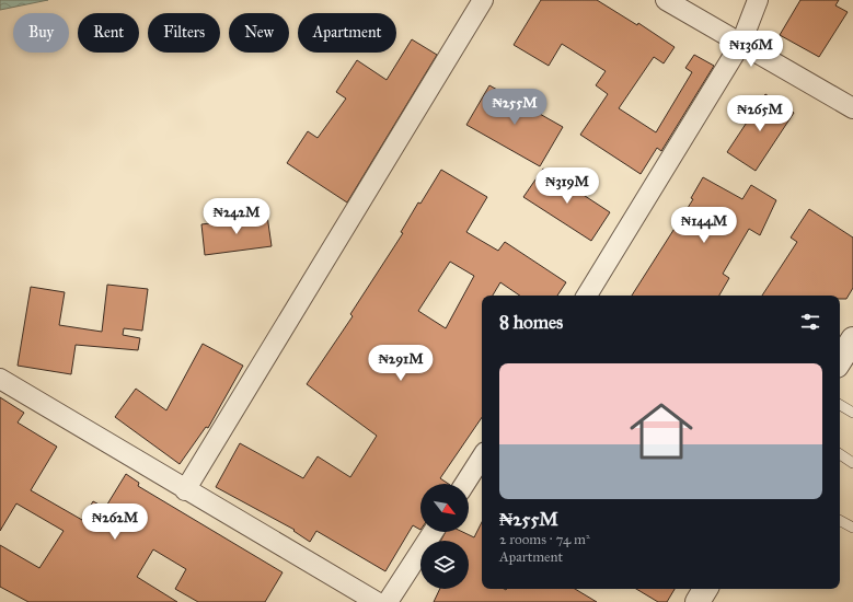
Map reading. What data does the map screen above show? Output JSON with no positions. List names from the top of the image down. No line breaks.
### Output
{"north":"bottom right","page":{"chip":["Buy","Rent","Filters","New","Apartment"],"price":["₦136M","₦255M","₦265M","₦319M","₦242M","₦144M","₦291M","₦262M"],"heading":"8 homes","list":[{"name":"₦255M","note":"2 rooms · 74 m² · Apartment"}]}}
